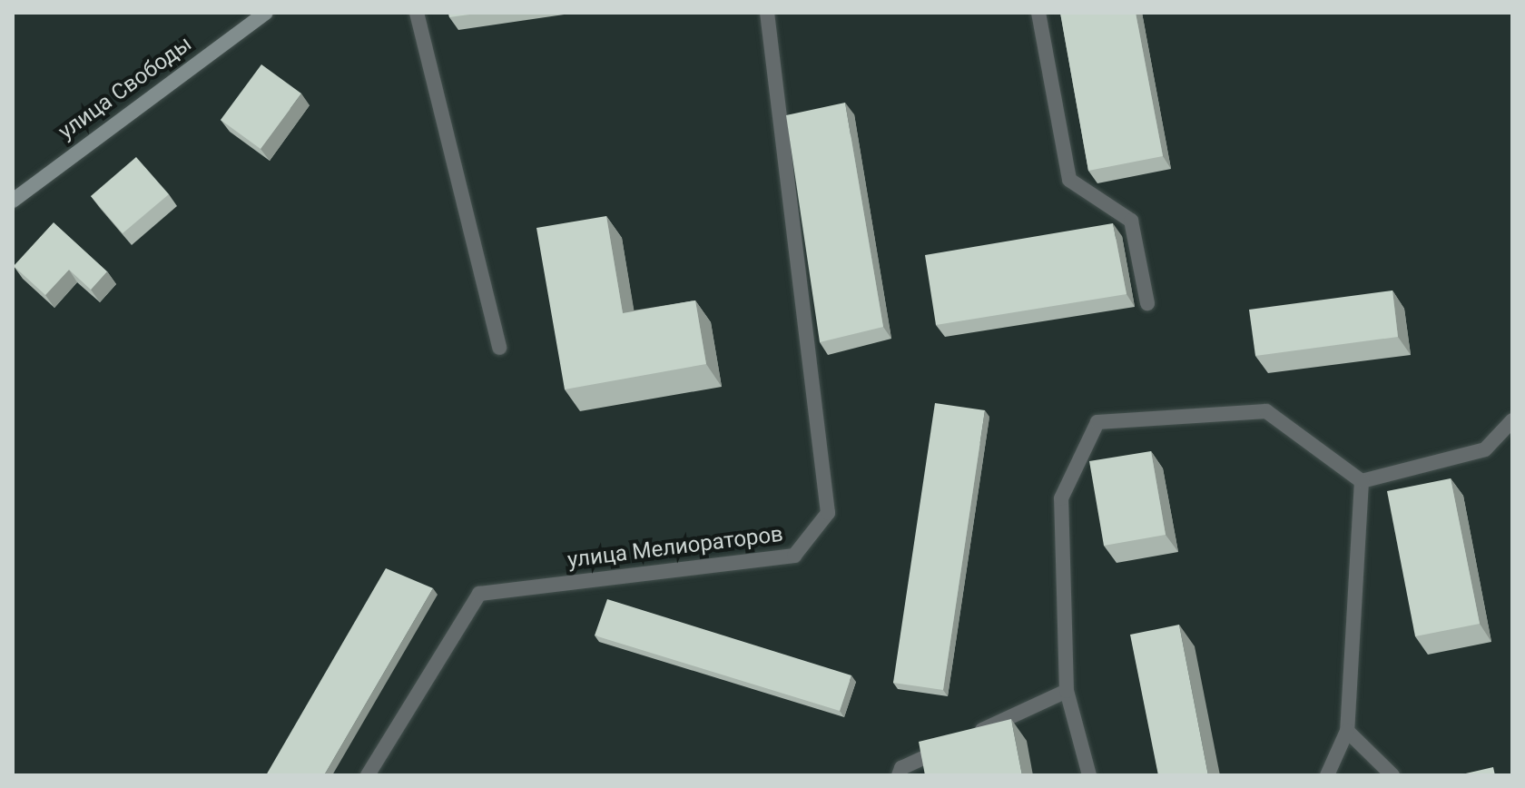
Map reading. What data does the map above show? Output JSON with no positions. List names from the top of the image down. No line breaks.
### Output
{"streets":{"main road":["улица Свободы"],"street":["улица Мелиораторов"]}}
